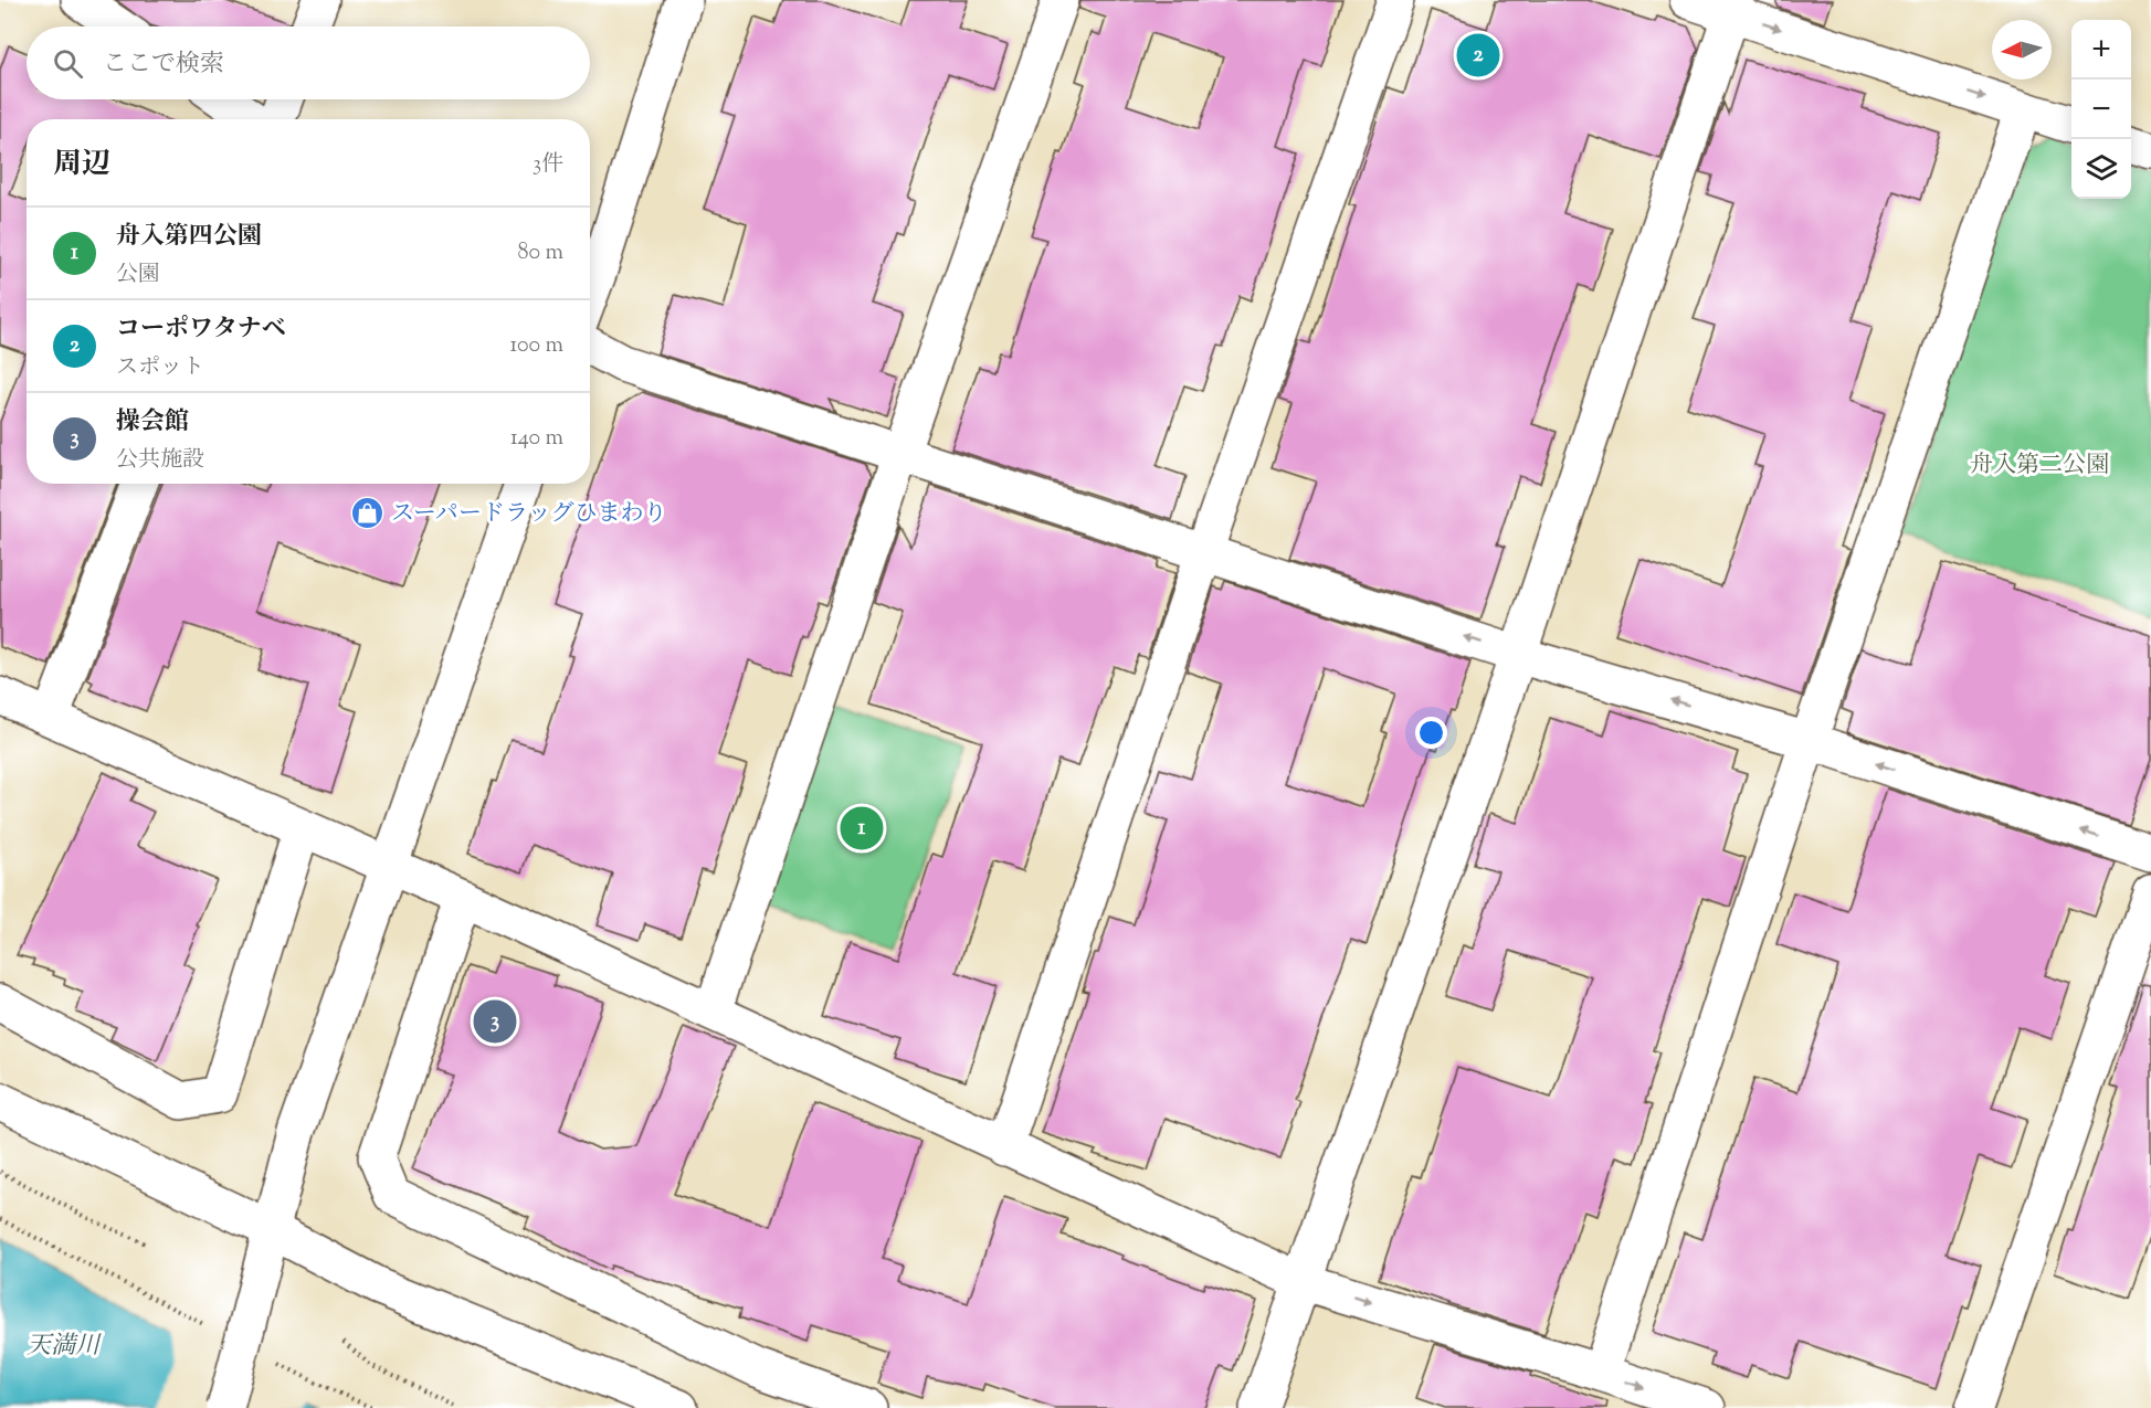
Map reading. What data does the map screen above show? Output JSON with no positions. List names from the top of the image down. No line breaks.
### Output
{"water":["天満川"],"parks":["舟入第二公園"],"places":{"shop":["スーパードラッグひまわり"]},"north":"left","page":{"map_buttons":["+","−"],"search":"ここで検索","pins":["2","1","3"],"heading":["周辺","3件"],"list":[{"mark":"1","name":"舟入第四公園","note":"公園","value":"80 m"},{"mark":"2","name":"コーポワタナベ","note":"スポット","value":"100 m"},{"mark":"3","name":"操会館","note":"公共施設","value":"140 m"}]}}
